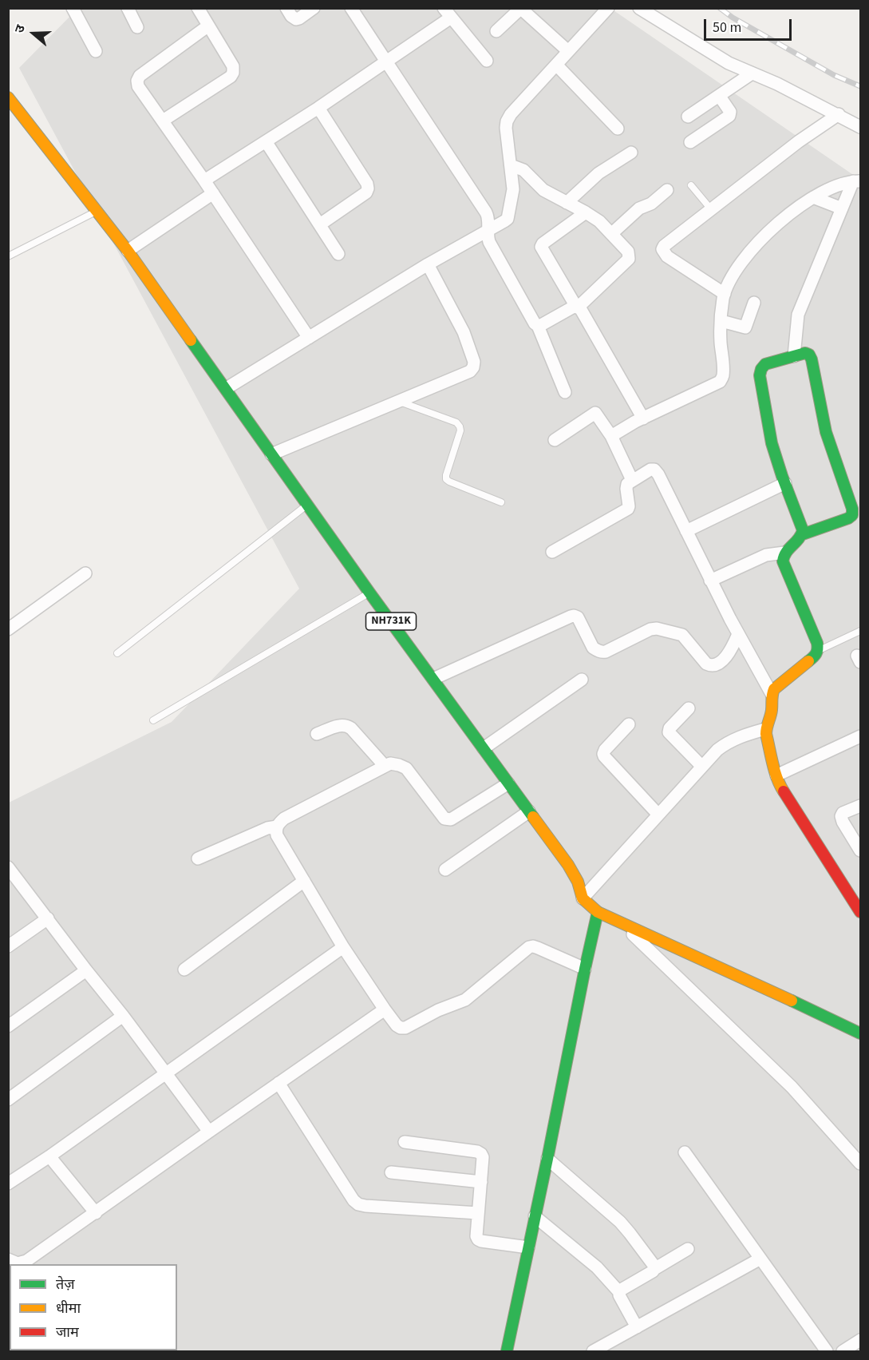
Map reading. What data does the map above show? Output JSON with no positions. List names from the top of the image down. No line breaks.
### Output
{"streets":{"main road":["NH731K"]},"legend":["तेज़","धीमा","जाम"],"scale_bar":"50 m","north":"left"}
